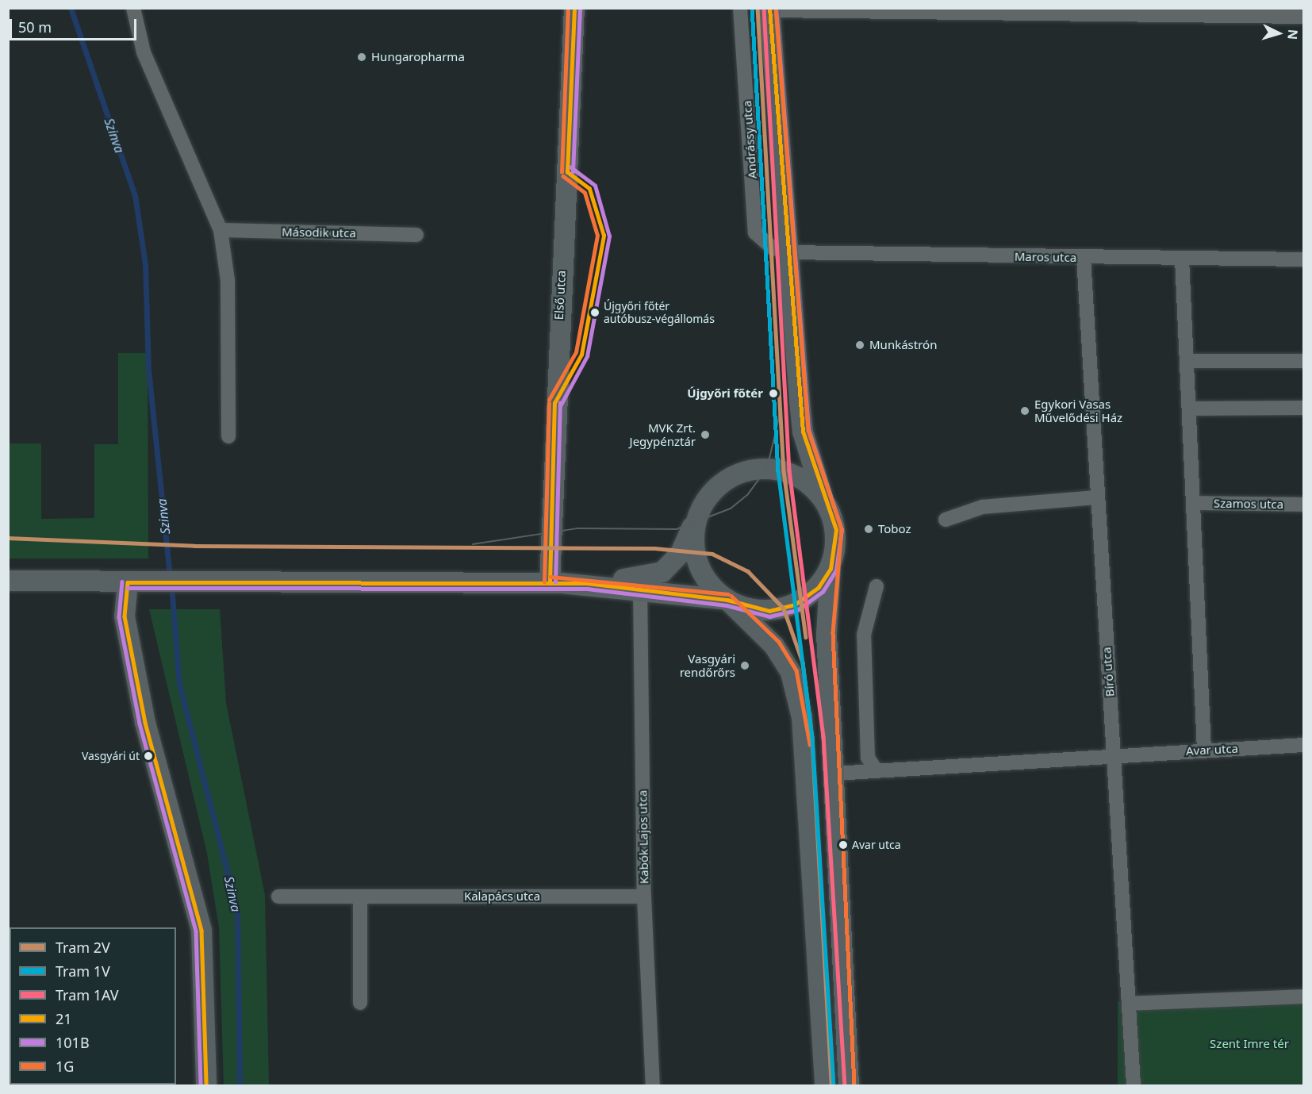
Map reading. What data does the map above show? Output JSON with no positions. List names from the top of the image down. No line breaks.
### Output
{"streets":{"street":["Andrássy utca","Második utca","Maros utca","Első utca","Szamos utca","Bíró utca","Avar utca","Kabók Lajos utca","Kalapács utca"]},"crossings":[["Andrássy utca","Maros utca"],["Maros utca","Bíró utca"],["Bíró utca","Avar utca"],["Kabók Lajos utca","Kalapács utca"]],"water":["Szinva"],"parks":["Szent Imre tér"],"places":["Hungaropharma","Újgyőri főtér autóbusz-végállomás","Munkástrón","Újgyőri főtér","Egykori Vasas Művelődési Ház","MVK Zrt. Jegypénztár","Toboz","Vasgyári rendőrőrs","Vasgyári út","Avar utca"],"lines":["tram line 2V","tram line 1V","tram line 1AV","transit line 21","transit line 101B","transit line 1G"],"legend":["Tram 2V","Tram 1V","Tram 1AV","21","101B","1G"],"scale_bar":"50 m","north":"right"}
